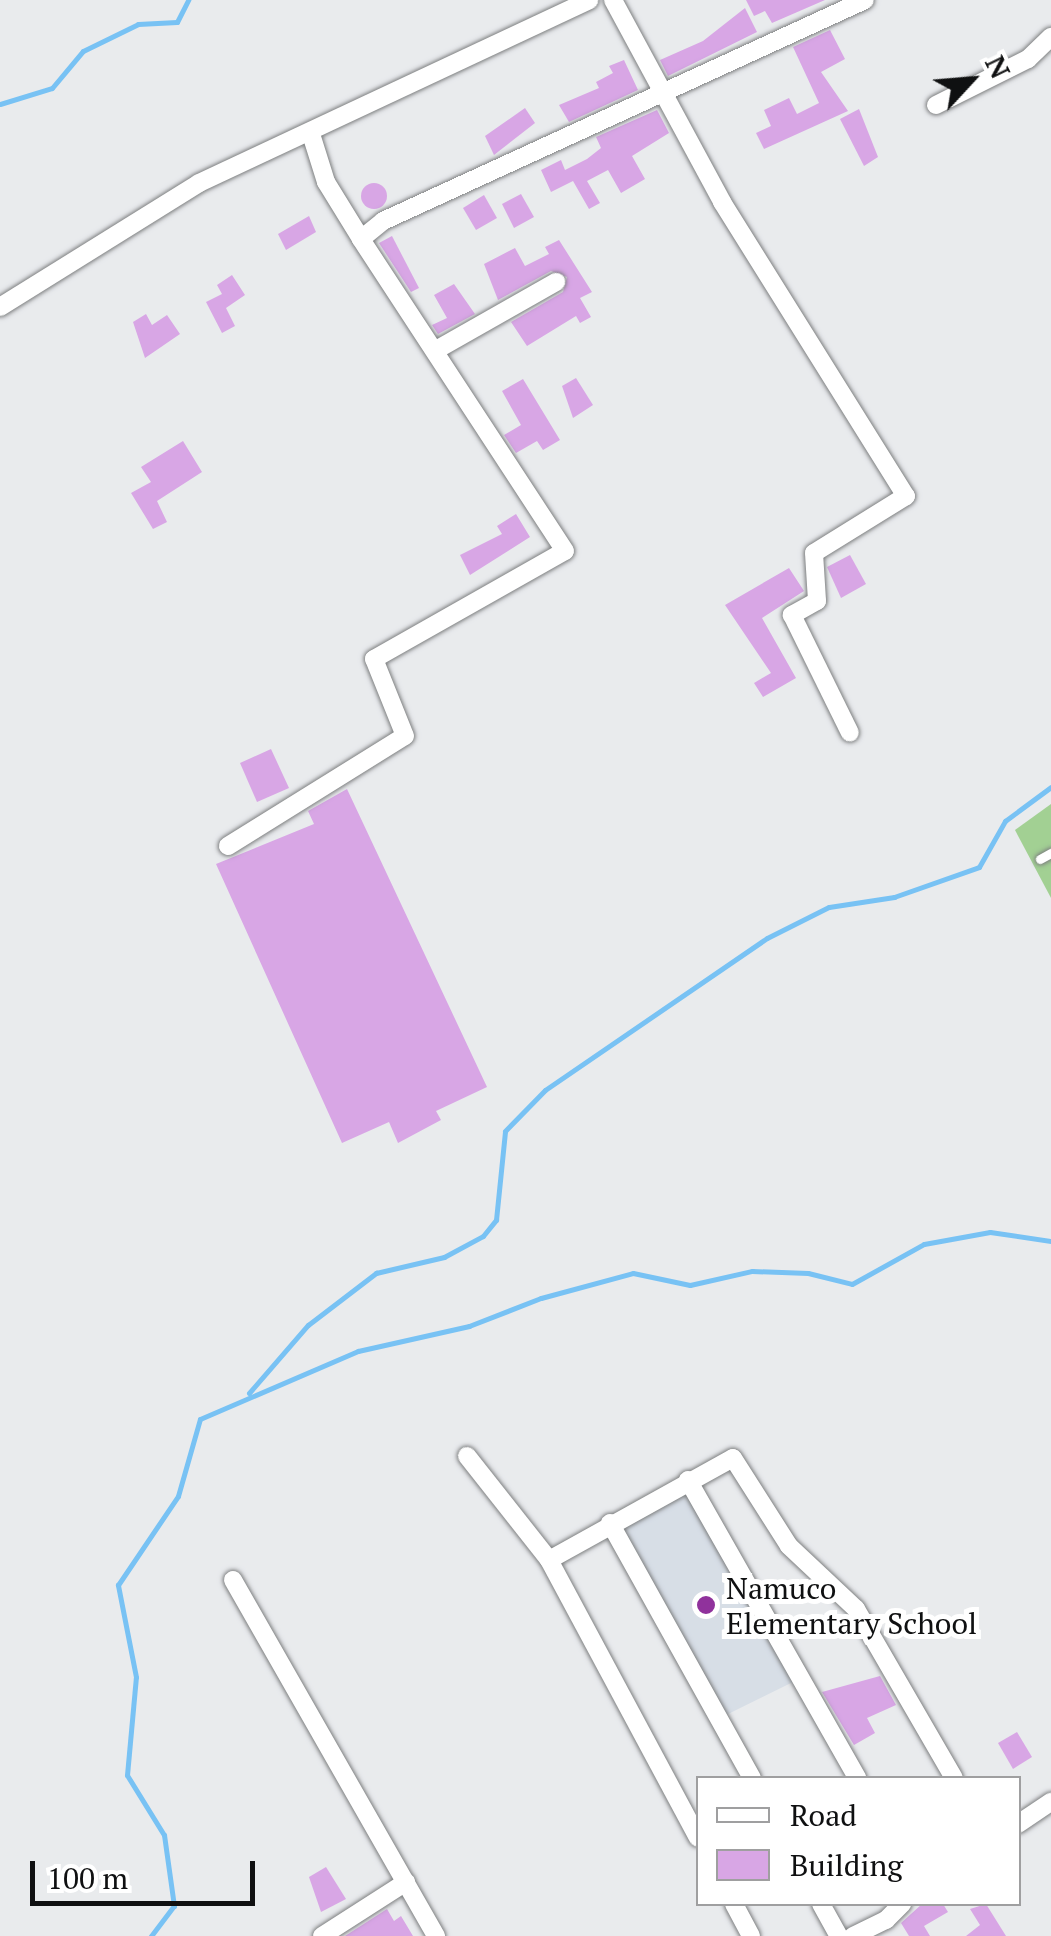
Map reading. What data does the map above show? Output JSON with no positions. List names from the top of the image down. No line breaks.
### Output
{"places":["Namuco Elementary School"],"legend":["Road","Building"],"scale_bar":"100 m","north":"top right"}
